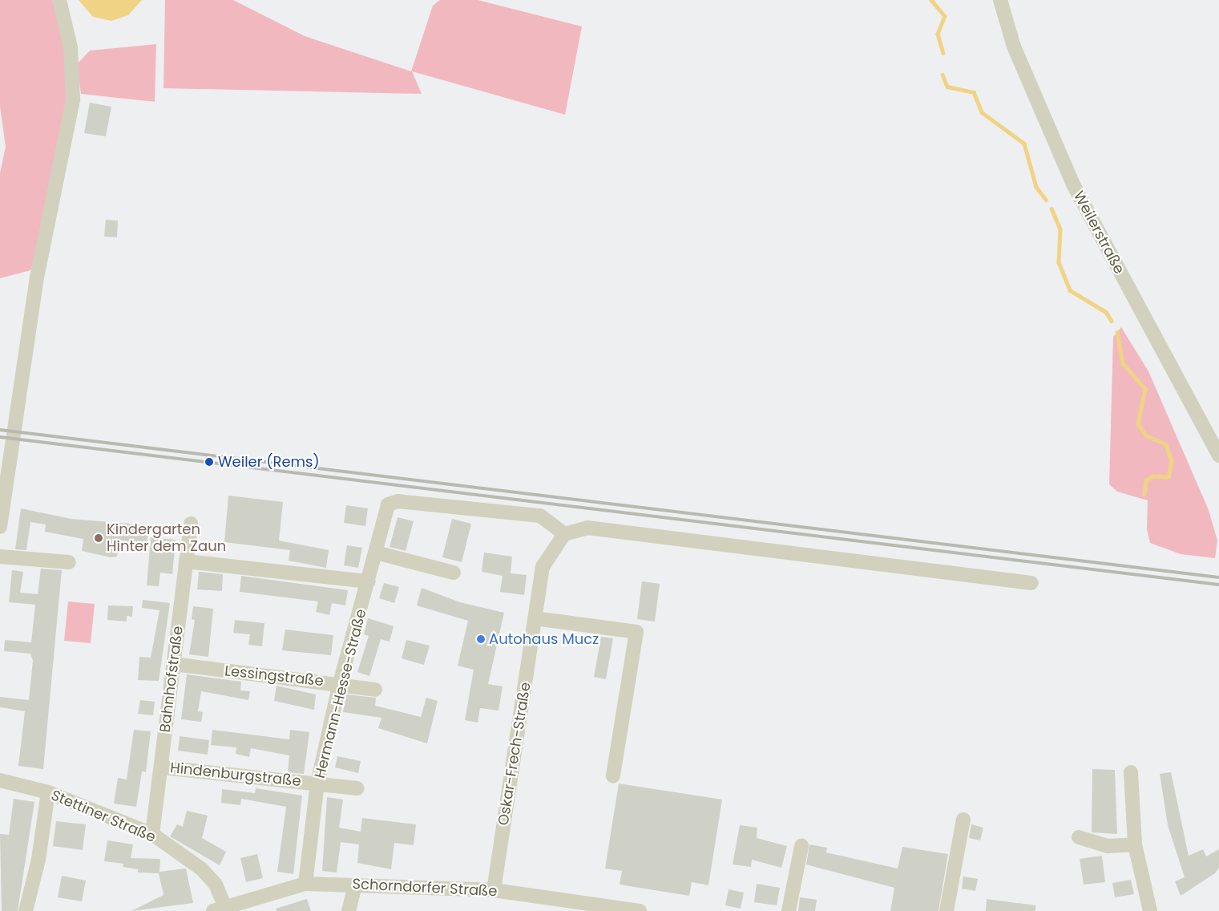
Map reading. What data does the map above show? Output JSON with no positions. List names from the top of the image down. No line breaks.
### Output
{"streets":{"street":["Weilerstraße","Lessingstraße","Bahnhofstraße","Hermann-Hesse-Straße","Oskar-Frech-Straße","Hindenburgstraße","Stettiner Straße","Schorndorfer Straße"]},"crossings":[["Lessingstraße","Bahnhofstraße"],["Lessingstraße","Hermann-Hesse-Straße"],["Bahnhofstraße","Hindenburgstraße"],["Bahnhofstraße","Stettiner Straße"],["Hermann-Hesse-Straße","Oskar-Frech-Straße"],["Hermann-Hesse-Straße","Hindenburgstraße"],["Hermann-Hesse-Straße","Schorndorfer Straße"],["Oskar-Frech-Straße","Schorndorfer Straße"],["Stettiner Straße","Schorndorfer Straße"]],"places":["Weiler (Rems)","Kindergarten Hinter dem Zaun","Autohaus Mucz"]}
